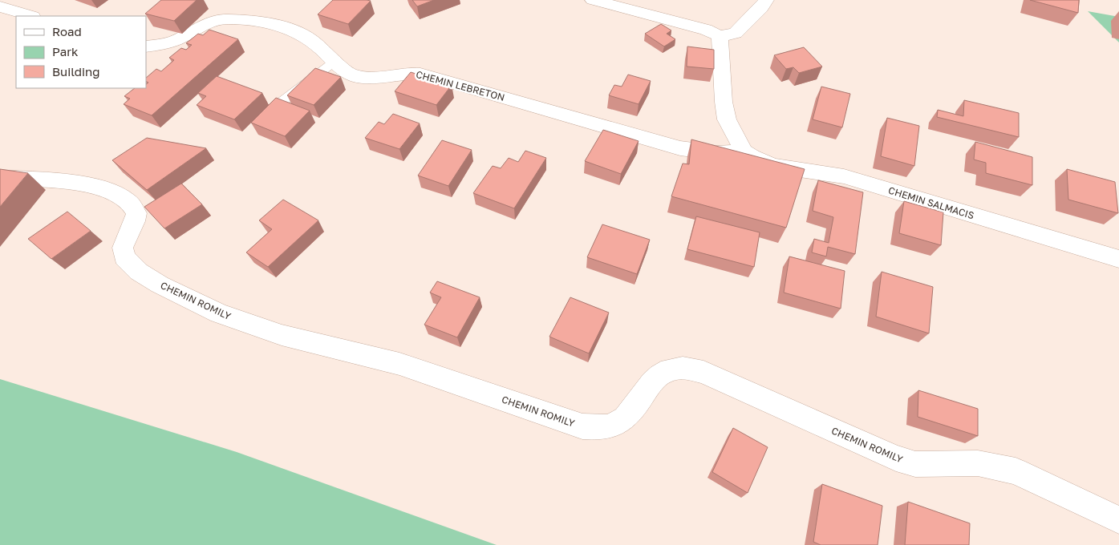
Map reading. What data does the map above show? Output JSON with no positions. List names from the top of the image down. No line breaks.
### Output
{"streets":{"street":["CHEMIN LEBRETON","CHEMIN SALMACIS","CHEMIN ROMILY"]},"crossings":[["CHEMIN LEBRETON","CHEMIN SALMACIS"]],"legend":["Road","Park","Building"]}
